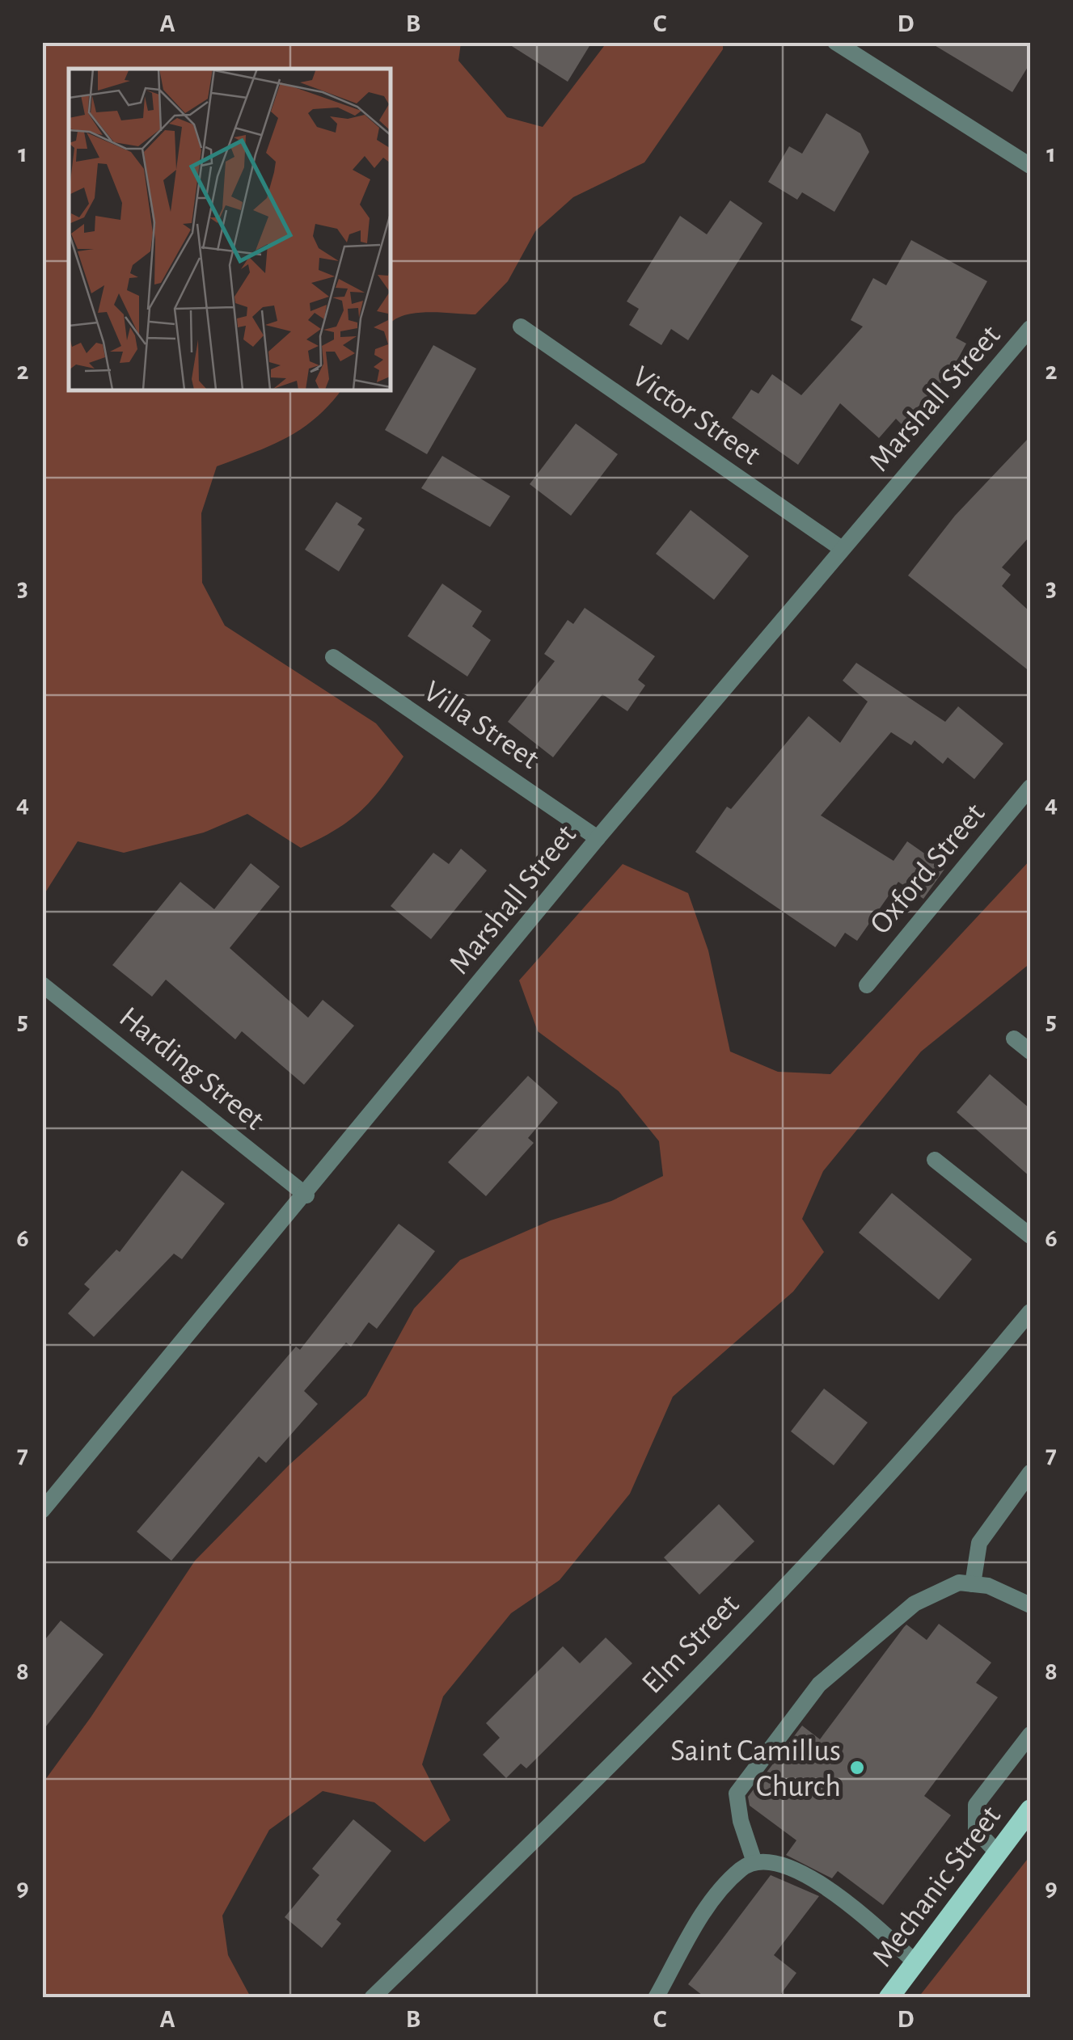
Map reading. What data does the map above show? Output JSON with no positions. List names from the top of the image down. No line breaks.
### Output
{"streets":{"main road":["Mechanic Street"],"street":["Marshall Street","Victor Street","Villa Street","Oxford Street","Harding Street","Elm Street"]},"crossings":[["Marshall Street","Victor Street"],["Marshall Street","Villa Street"],["Marshall Street","Harding Street"]],"places":["Saint Camillus Church"],"grid":{"columns":["A","B","C","D"],"rows":["1","2","3","4","5","6","7","8","9"]}}
